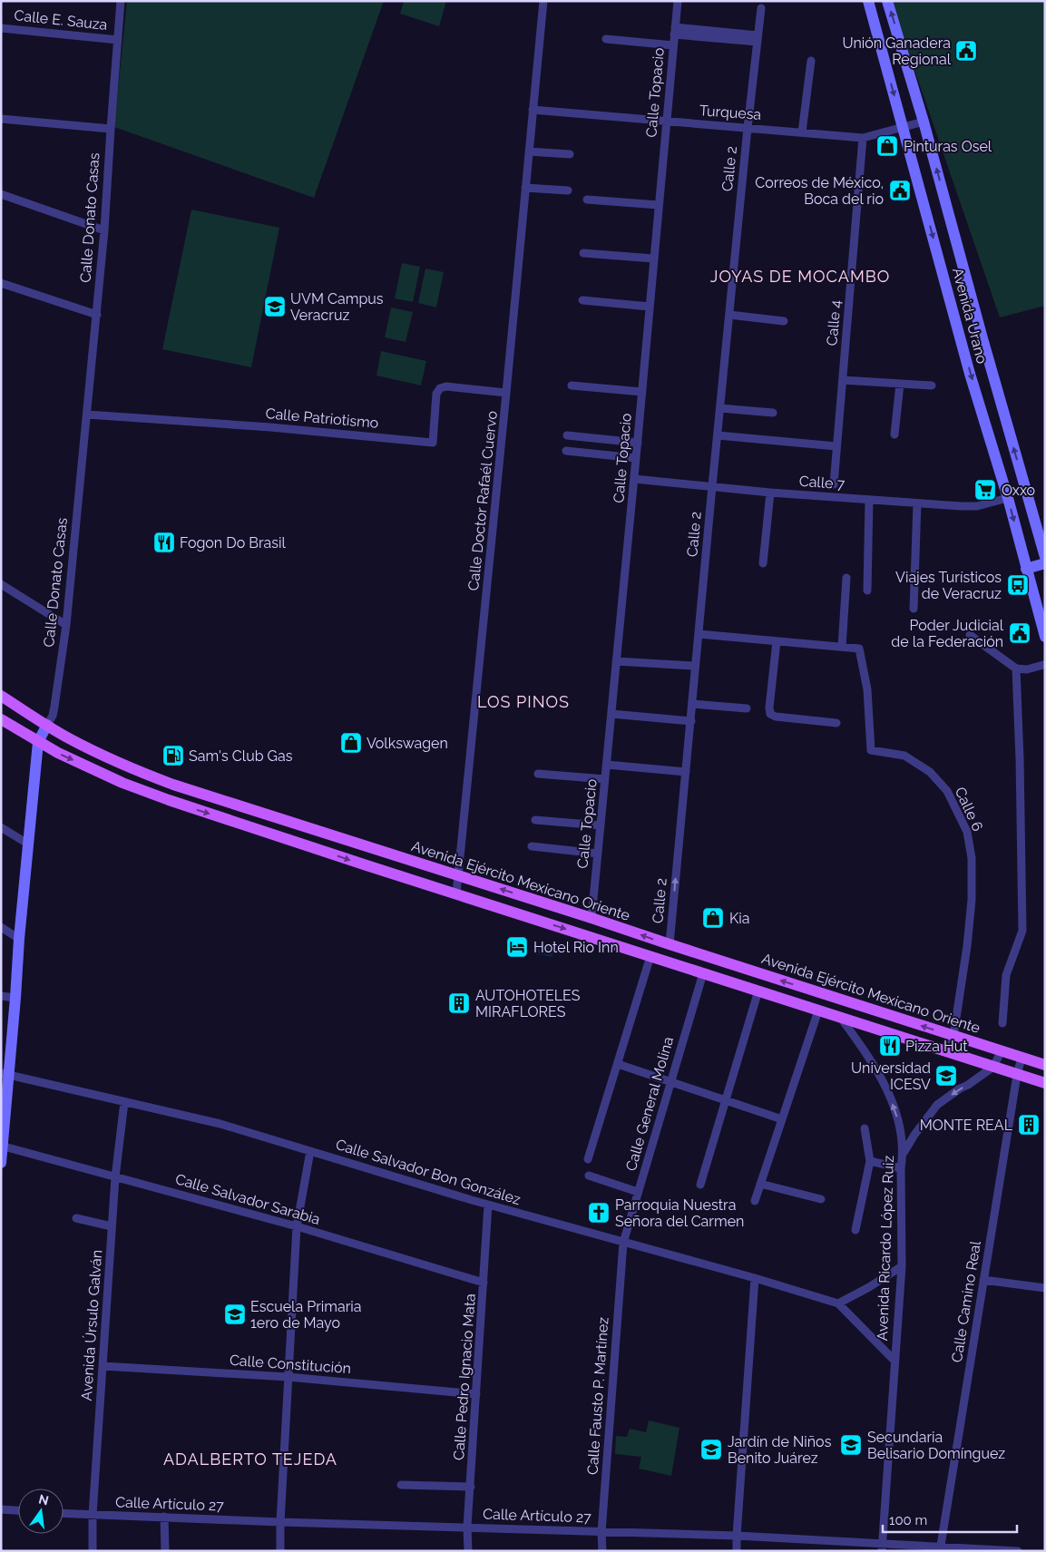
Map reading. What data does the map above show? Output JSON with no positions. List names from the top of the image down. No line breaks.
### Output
{"streets":{"main road":["Calle Donato Casas","Avenida Urano","Avenida Ejército Mexicano Oriente"],"street":["Calle E. Sauza","Calle Topacio","Turquesa","Calle 2","Calle 4","Calle Patriotismo","Calle 7","Calle Doctor Rafaél Cuervo","Calle 6","Calle General Molina","Calle Salvador Bon González","Calle Salvador Sarabia","Avenida Ricardo López Ruiz","Calle Camino Real","Avenida Úrsulo Galván","Calle Constitución","Calle Pedro Ignacio Mata","Calle Fausto P. Martínez","Calle Artículo 27"]},"crossings":[["Calle E. Sauza","Calle Donato Casas"],["Calle Topacio","Turquesa"],["Calle Topacio","Calle 7"],["Calle Topacio","Avenida Ejército Mexicano Oriente"],["Turquesa","Calle 2"],["Turquesa","Avenida Urano"],["Turquesa","Calle 4"],["Turquesa","Calle Doctor Rafaél Cuervo"],["Calle 2","Calle 7"],["Calle 2","Calle 6"],["Calle 2","Avenida Ejército Mexicano Oriente"],["Calle Donato Casas","Calle Patriotismo"],["Calle Donato Casas","Avenida Ejército Mexicano Oriente"],["Calle Donato Casas","Calle Salvador Bon González"],["Calle Donato Casas","Calle Salvador Sarabia"],["Avenida Urano","Calle 7"],["Calle Patriotismo","Calle Doctor Rafaél Cuervo"],["Calle Doctor Rafaél Cuervo","Avenida Ejército Mexicano Oriente"],["Calle 6","Avenida Ejército Mexicano Oriente"],["Avenida Ejército Mexicano Oriente","Calle Camino Real"],["Calle General Molina","Calle Salvador Bon González"],["Calle General Molina","Calle Fausto P. Martínez"],["Calle Salvador Bon González","Avenida Ricardo López Ruiz"],["Calle Salvador Bon González","Avenida Úrsulo Galván"],["Calle Salvador Bon González","Calle Pedro Ignacio Mata"],["Calle Salvador Bon González","Calle Fausto P. Martínez"],["Calle Salvador Sarabia","Avenida Úrsulo Galván"],["Calle Salvador Sarabia","Calle Pedro Ignacio Mata"],["Avenida Ricardo López Ruiz","Calle Artículo 27"],["Calle Camino Real","Calle Artículo 27"],["Avenida Úrsulo Galván","Calle Constitución"],["Avenida Úrsulo Galván","Calle Artículo 27"],["Calle Constitución","Calle Pedro Ignacio Mata"],["Calle Pedro Ignacio Mata","Calle Artículo 27"],["Calle Fausto P. Martínez","Calle Artículo 27"]],"districts":["JOYAS DE MOCAMBO","LOS PINOS","ADALBERTO TEJEDA"],"places":{"public building":["Unión Ganadera Regional","Correos de México, Boca del rio","Poder Judicial de la Federación"],"shop":["Pinturas Osel","Volkswagen","Kia"],"school or university":["UVM Campus Veracruz","Universidad ICESV","Escuela Primaria 1ero de Mayo","Secundaria Belisario Domínguez","Jardín de Niños Benito Juárez"],"supermarket":["Oxxo"],"restaurant":["Fogon Do Brasil","Pizza Hut"],"bus stop":["Viajes Turísticos de Veracruz"],"fuel station":["Sam's Club Gas"],"hotel":["Hotel Rio Inn"],"building":["AUTOHOTELES MIRAFLORES","MONTE REAL"],"church":["Parroquia Nuestra Señora del Carmen"]},"scale_bar":"100 m","north":"top"}
